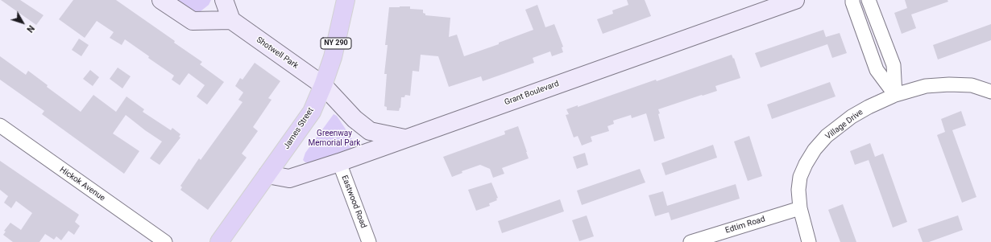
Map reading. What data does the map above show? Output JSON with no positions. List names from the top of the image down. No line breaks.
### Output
{"streets":{"main road":["NY 290","James Street"],"street":["Shotwell Park","Grant Boulevard","Village Drive","Hickok Avenue","Eastwood Road","Edtim Road"]},"crossings":[["Shotwell Park","Grant Boulevard"],["Shotwell Park","James Street"],["Grant Boulevard","James Street"],["Grant Boulevard","Eastwood Road"],["Village Drive","Edtim Road"]],"parks":["Greenway Memorial Park"],"north":"bottom right"}
